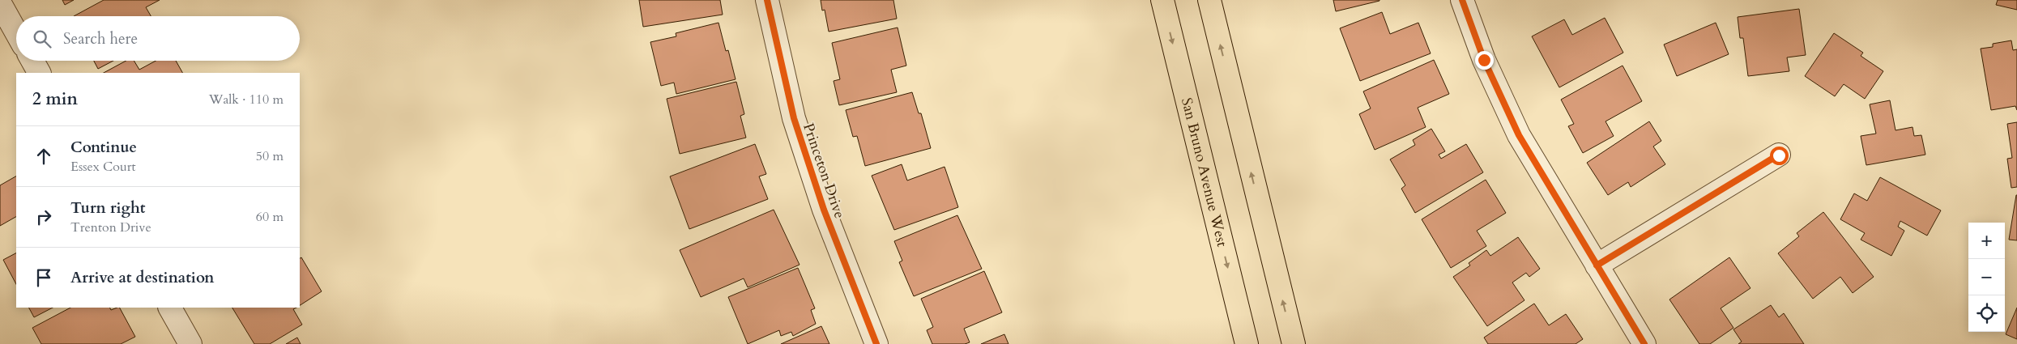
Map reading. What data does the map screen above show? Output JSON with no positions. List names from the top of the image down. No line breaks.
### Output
{"streets":{"main road":["San Bruno Avenue West"],"street":["Princeton Drive"]},"page":{"search":"Search here","heading":["2 min","Walk · 110 m"],"list":[["Continue","Essex Court","50 m"],["Turn right","Trenton Drive","60 m"],"Arrive at destination"],"map_buttons":["+","−"]}}
